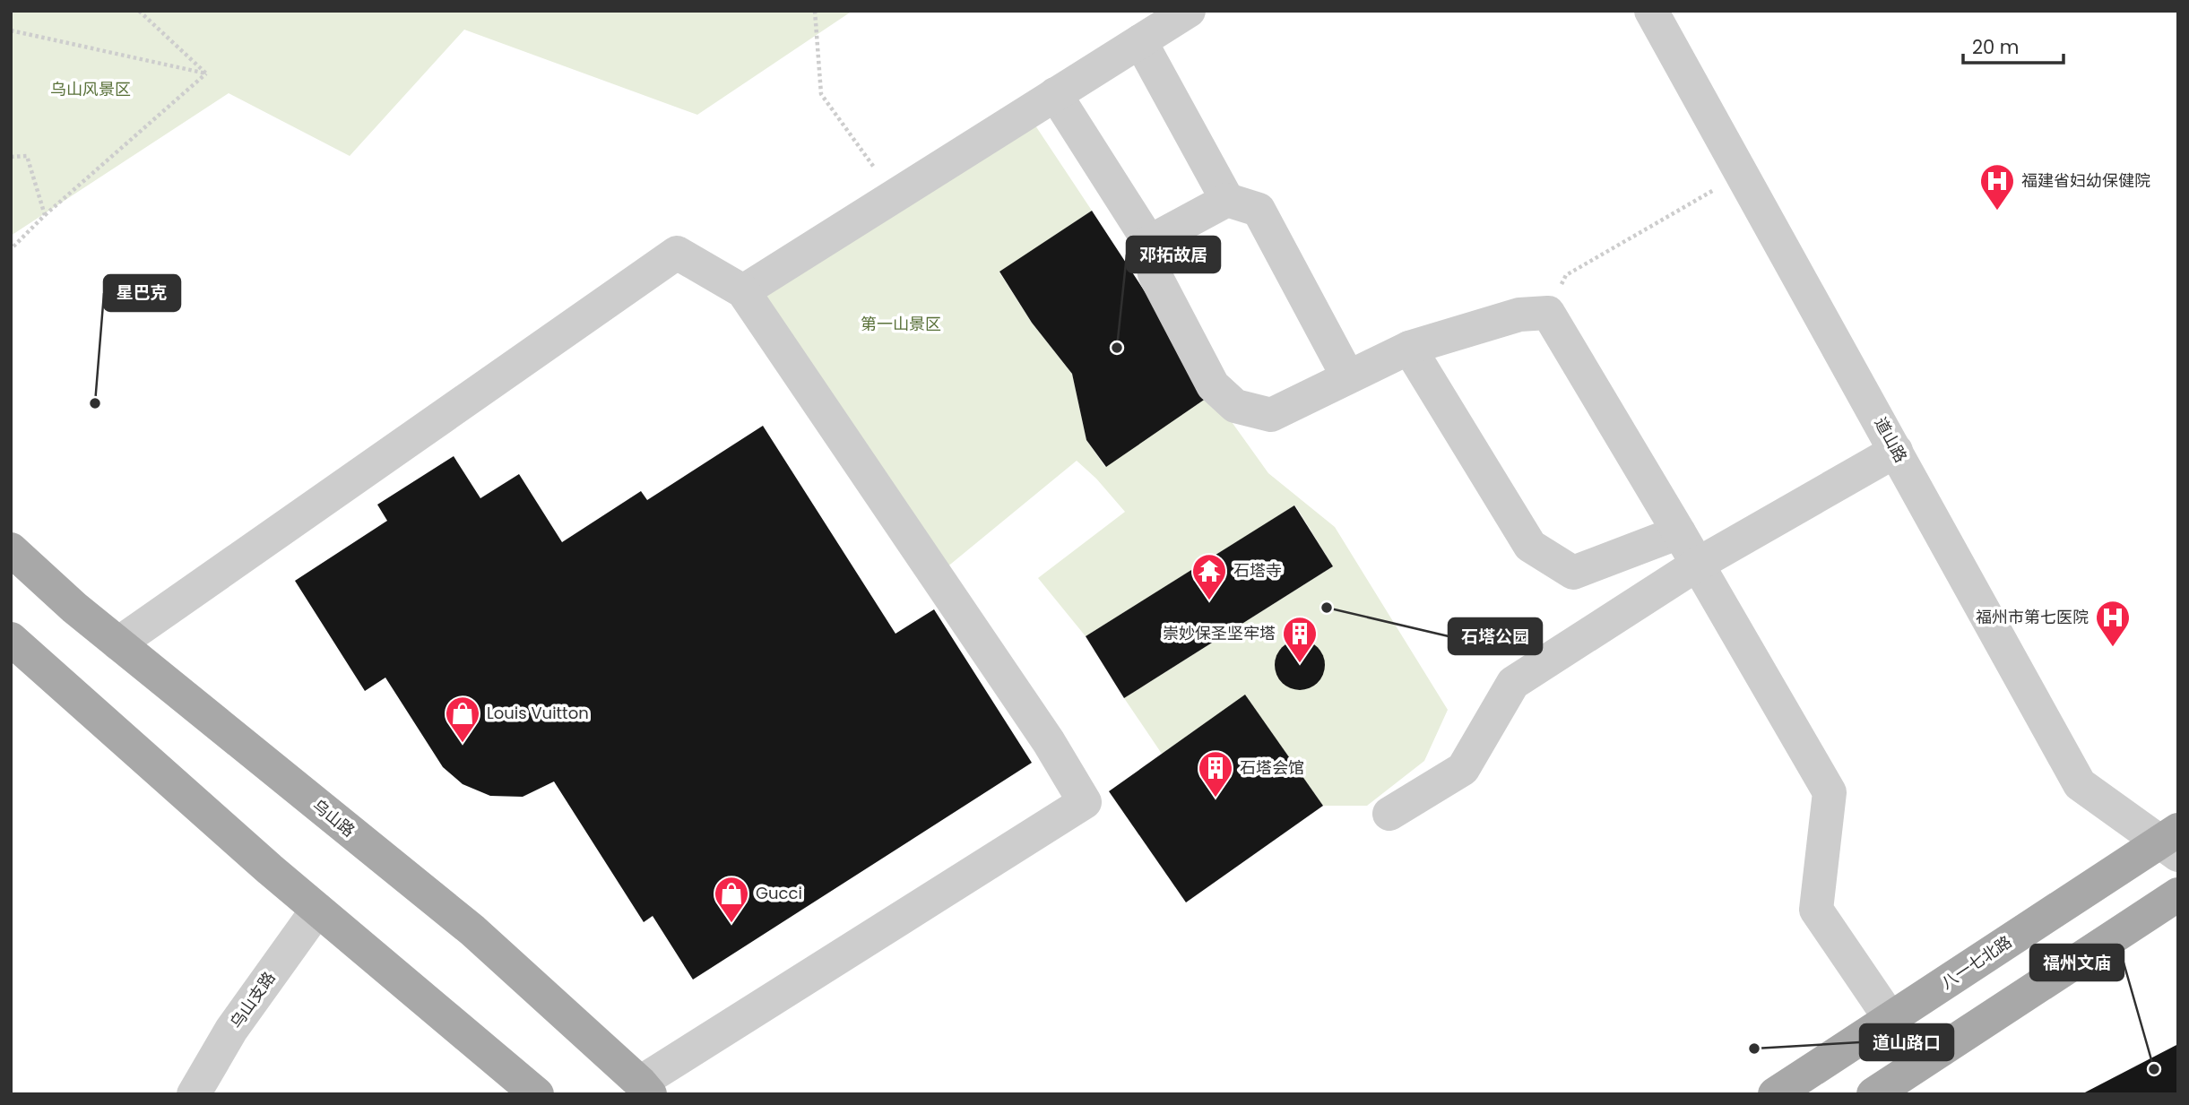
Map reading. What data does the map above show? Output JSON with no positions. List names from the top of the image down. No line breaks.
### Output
{"streets":{"main road":["乌山路","八一七北路"],"street":["道山路","乌山支路"]},"crossings":[["道山路","八一七北路"]],"parks":["乌山风景区","第一山景区"],"places":{"hospital":["福建省妇幼保健院","福州市第七医院"],"other":["邓拓故居","星巴克","石塔公园","道山路口","福州文庙"],"temple":["石塔寺"],"building":["崇妙保圣坚牢塔","石塔会馆"],"shop":["Louis Vuitton","Gucci"]},"scale_bar":"20 m"}
